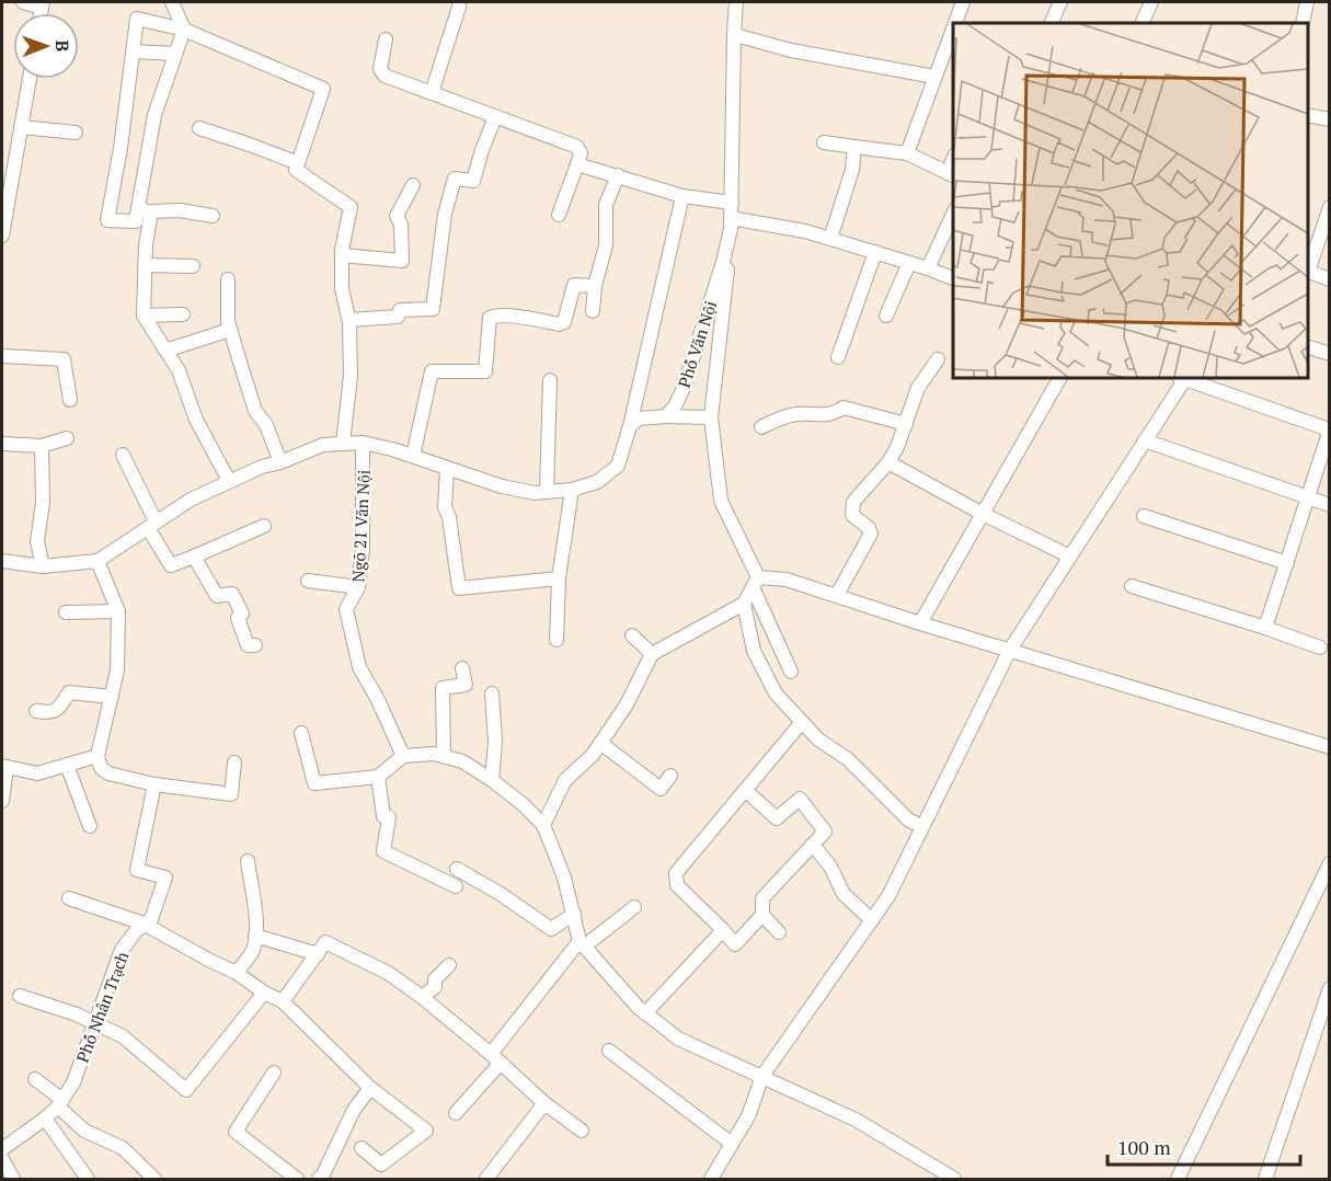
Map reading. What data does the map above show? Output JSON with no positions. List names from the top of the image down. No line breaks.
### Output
{"streets":{"street":["Phố Văn Nội","Ngõ 21 Văn Nội","Phố Nhân Trạch"]},"scale_bar":"100 m","north":"right"}
